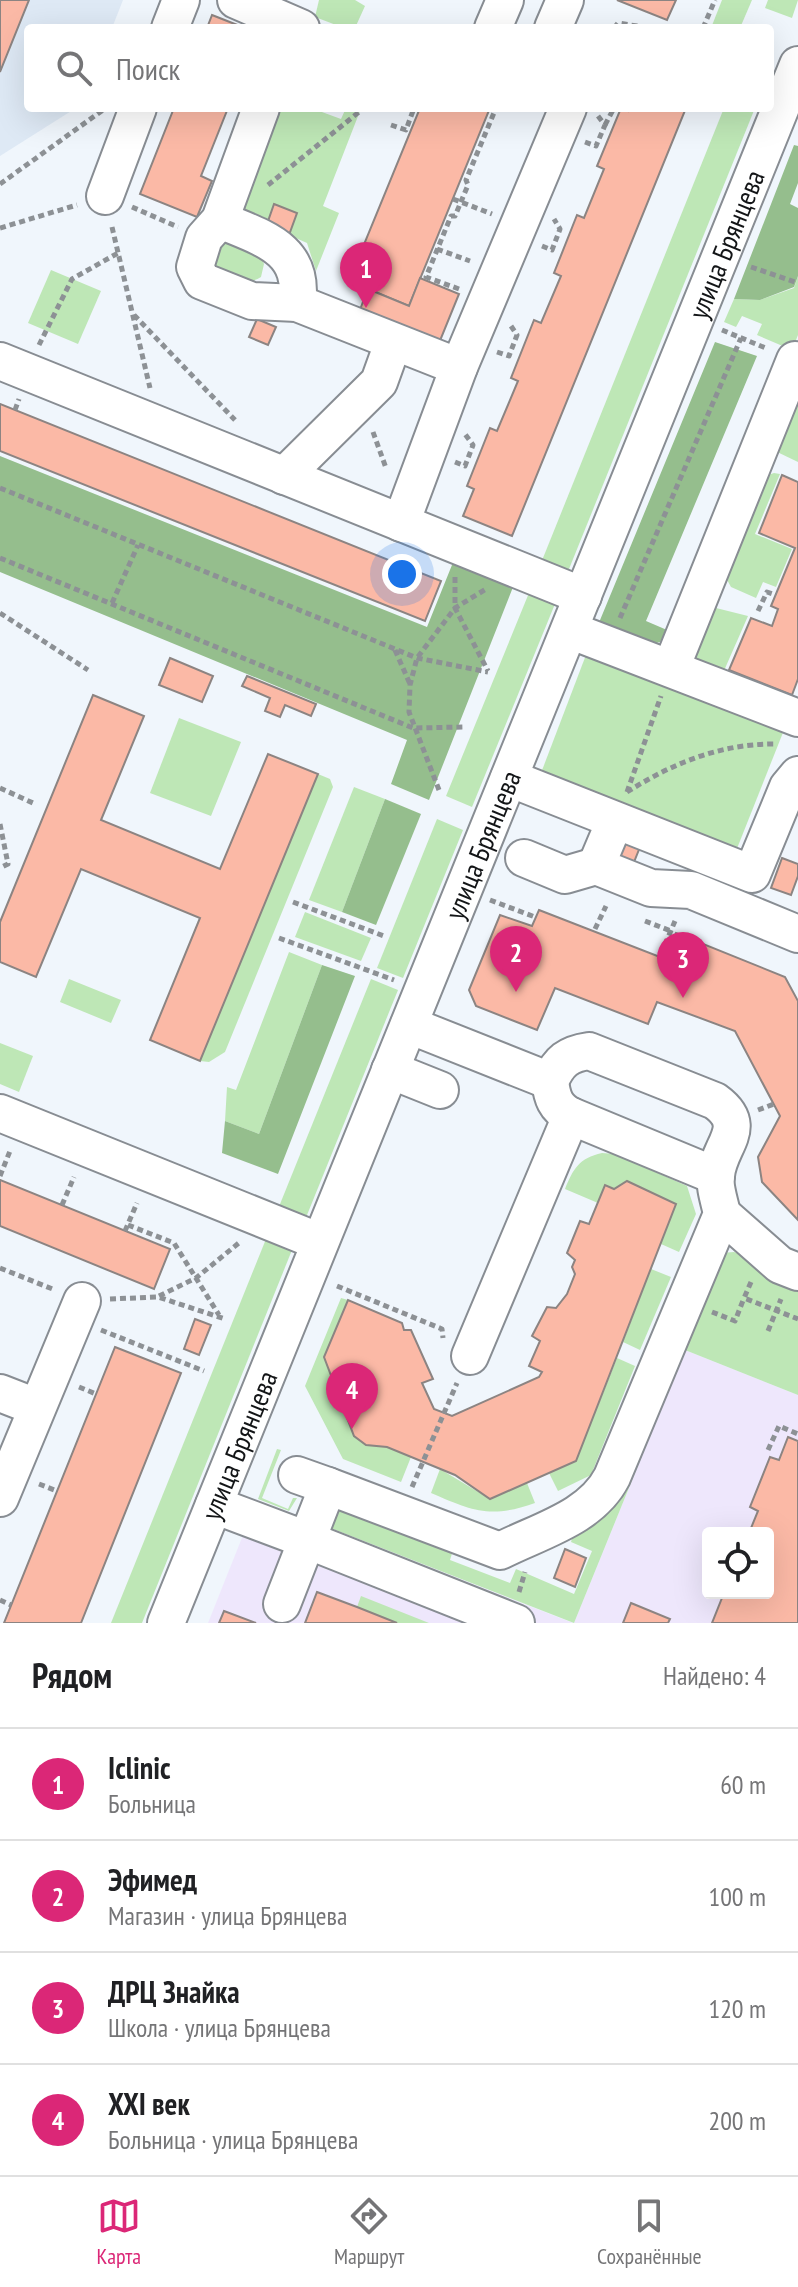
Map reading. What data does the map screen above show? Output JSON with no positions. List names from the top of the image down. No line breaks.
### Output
{"streets":{"street":["улица Брянцева"]},"page":{"search":"Поиск","pins":["1","2","3","4"],"heading":["Рядом","Найдено: 4"],"list":[{"mark":"1","name":"Iclinic","note":"Больница","value":"60 m"},{"mark":"2","name":"Эфимед","note":"Магазин · улица Брянцева","value":"100 m"},{"mark":"3","name":"ДРЦ Знайка","note":"Школа · улица Брянцева","value":"120 m"},{"mark":"4","name":"XXI век","note":"Больница · улица Брянцева","value":"200 m"}],"nav":["Карта","Маршрут","Сохранённые"]}}
